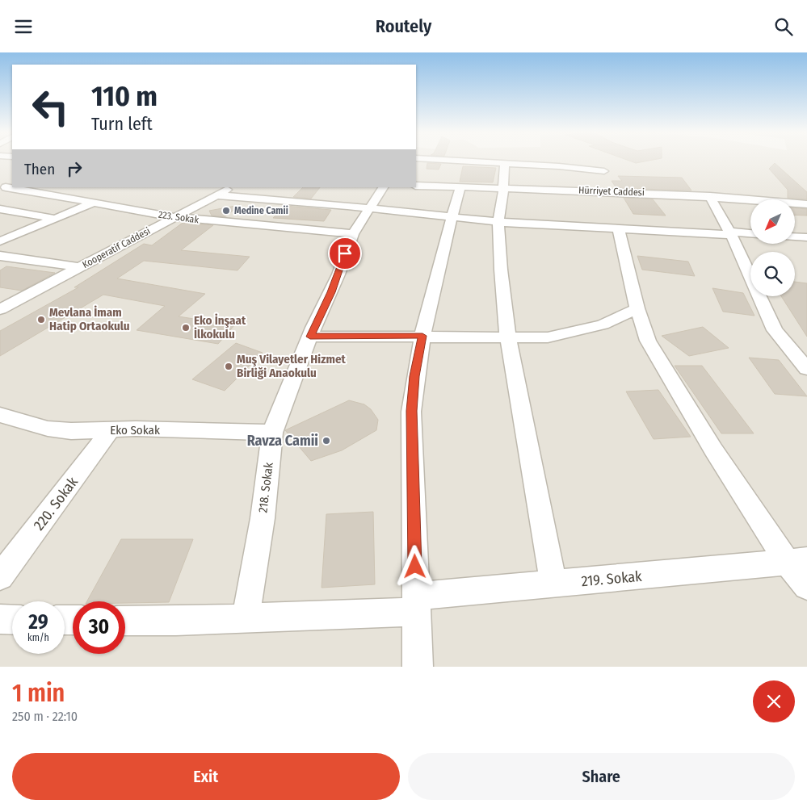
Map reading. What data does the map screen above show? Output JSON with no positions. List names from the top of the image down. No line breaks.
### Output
{"streets":{"street":["Hürriyet Caddesi","223. Sokak","Kooperatif Caddesi","Eko Sokak","218. Sokak","220. Sokak","219. Sokak"]},"crossings":[["223. Sokak","Kooperatif Caddesi"],["223. Sokak","218. Sokak"],["Eko Sokak","218. Sokak"],["Eko Sokak","220. Sokak"],["218. Sokak","219. Sokak"]],"places":["Medine Camii","Mevlana İmam Hatip Ortaokulu","Eko İnşaat İlkokulu","Muş Vilayetler Hizmet Birliği Anaokulu","Ravza Camii"],"north":"bottom left","page":{"header":"Routely","turn":["110 m","Turn left"],"then":"Then","speed":"29 km/h","limit":"30","heading":["1 min","250 m · 22:10"],"buttons":["Exit","Share"]}}
